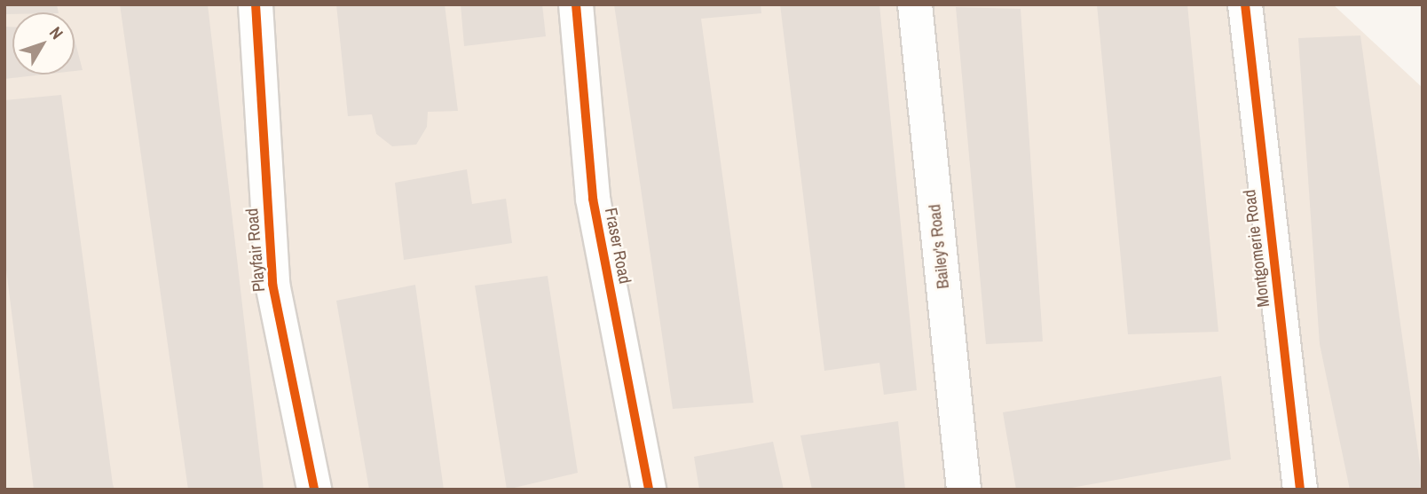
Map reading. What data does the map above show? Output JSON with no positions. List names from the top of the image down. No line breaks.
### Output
{"streets":{"street":["Fraser Road","Bailey's Road","Montgomerie Road","Playfair Road"]},"north":"top right"}
